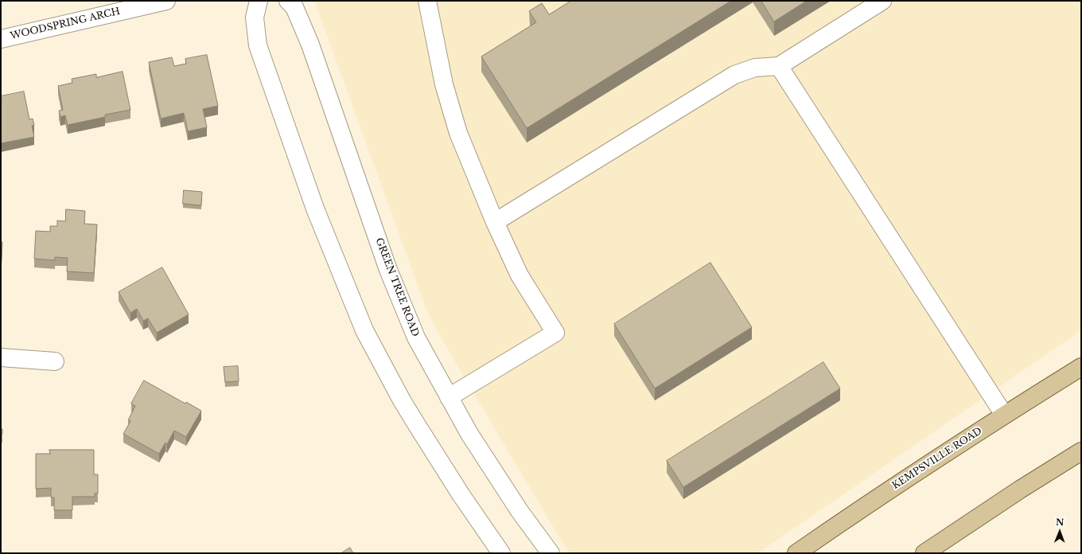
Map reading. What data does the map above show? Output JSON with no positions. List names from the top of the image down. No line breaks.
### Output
{"streets":{"main road":["KEMPSVILLE ROAD"],"street":["WOODSPRING ARCH","GREEN TREE ROAD"]},"north":"top"}
